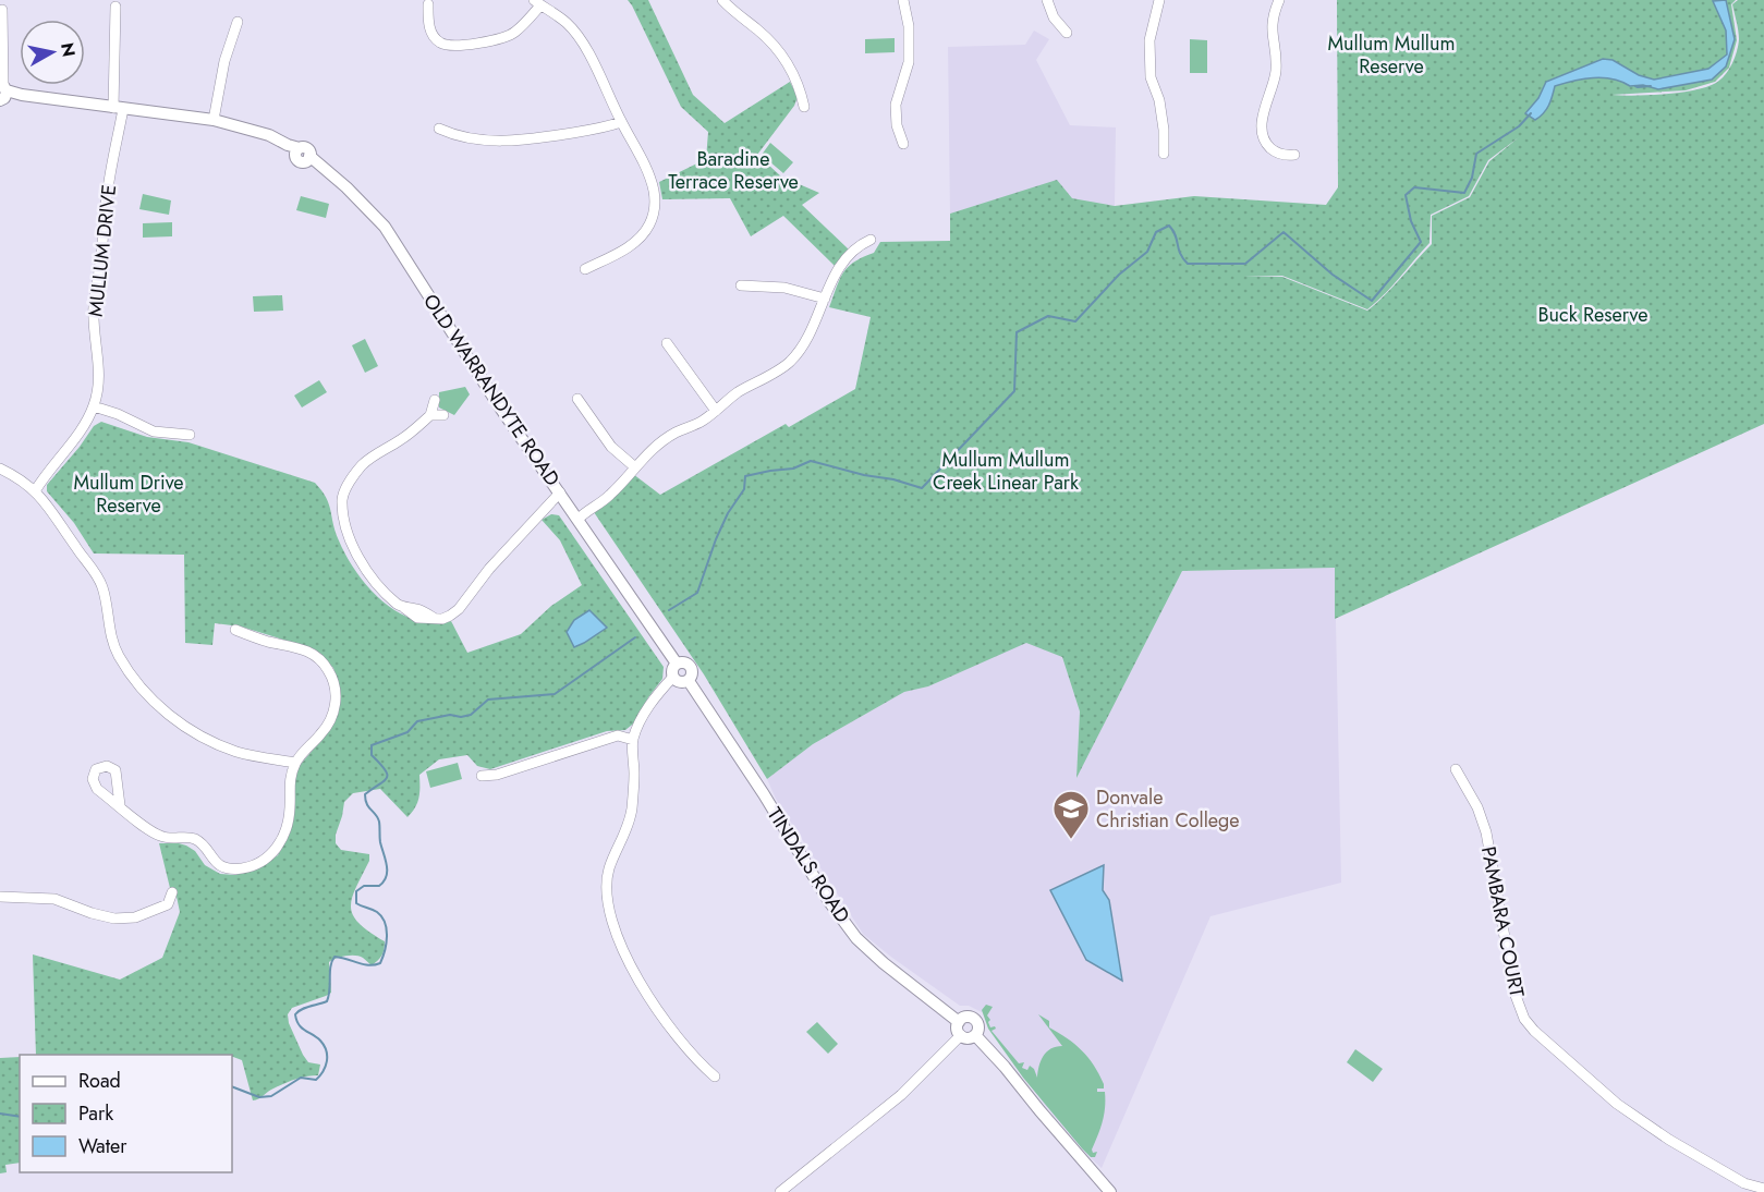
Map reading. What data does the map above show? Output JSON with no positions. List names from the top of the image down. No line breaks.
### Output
{"streets":{"main road":["OLD WARRANDYTE ROAD","TINDALS ROAD"],"street":["MULLUM DRIVE","PAMBARA COURT"]},"crossings":[["MULLUM DRIVE","OLD WARRANDYTE ROAD"],["OLD WARRANDYTE ROAD","TINDALS ROAD"]],"parks":["Mullum Mullum Reserve","Baradine Terrace Reserve","Buck Reserve","Mullum Mullum Creek Linear Park","Mullum Drive Reserve"],"places":{"school or university":["Donvale Christian College"]},"legend":["Road","Park","Water"],"north":"right"}
